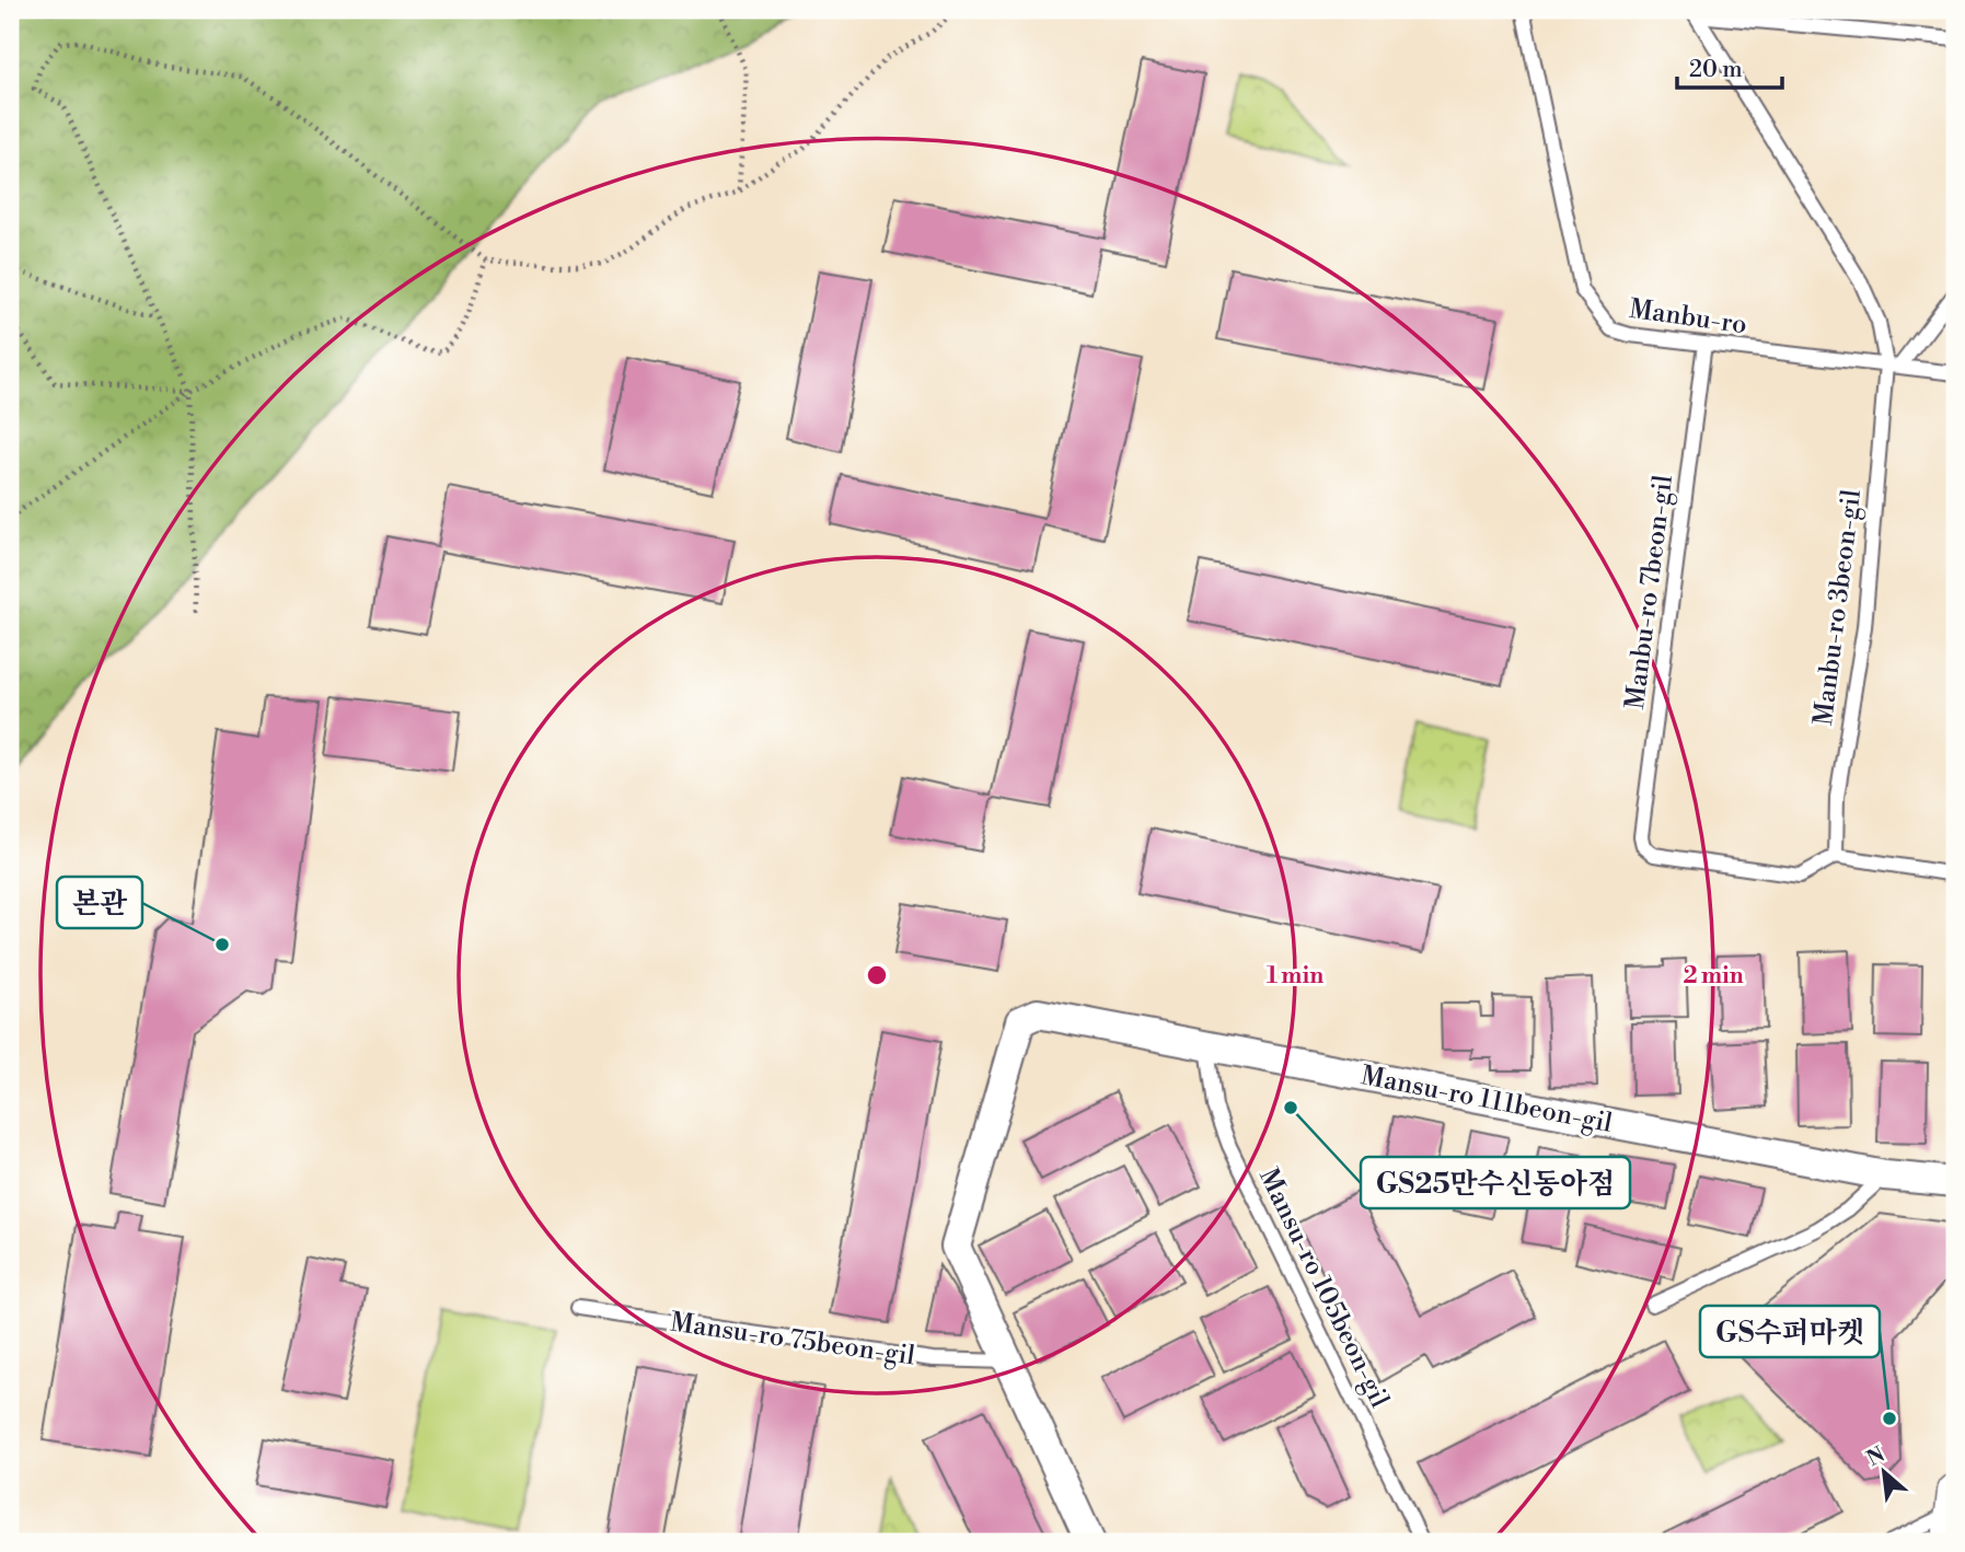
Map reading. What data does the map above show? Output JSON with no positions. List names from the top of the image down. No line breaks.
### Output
{"streets":{"street":["Mansu-ro 111beon-gil"],"lane":["Manbu-ro","Manbu-ro 7beon-gil","Manbu-ro 3beon-gil","Mansu-ro 105beon-gil","Mansu-ro 75beon-gil"]},"crossings":[["Manbu-ro","Manbu-ro 7beon-gil"],["Manbu-ro","Manbu-ro 3beon-gil"],["Manbu-ro 7beon-gil","Manbu-ro 3beon-gil"],["Mansu-ro 111beon-gil","Mansu-ro 105beon-gil"],["Mansu-ro 111beon-gil","Mansu-ro 75beon-gil"]],"places":["본관","GS25만수신동아점","GS수퍼마켓"],"scale_bar":"20 m","north":"top left","rings":["1 min","2 min"]}
